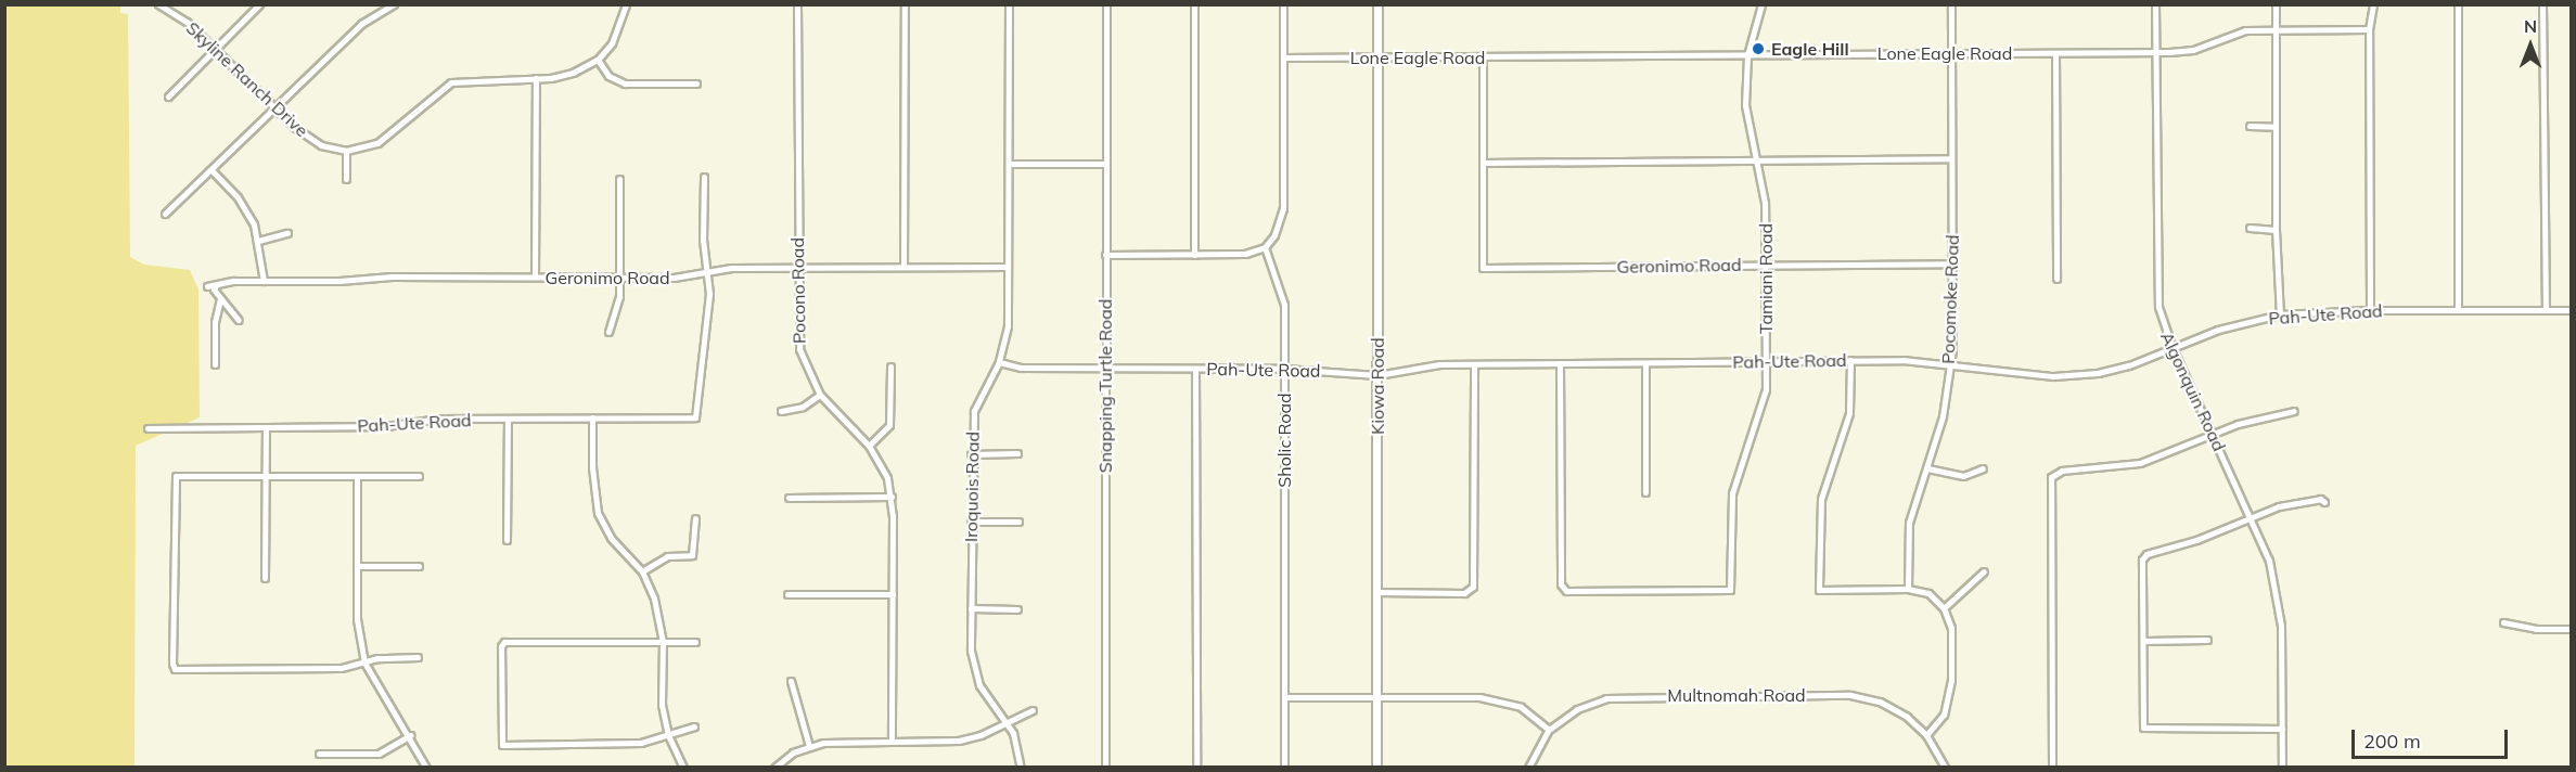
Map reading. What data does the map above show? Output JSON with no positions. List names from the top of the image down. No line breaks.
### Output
{"streets":{"street":["Lone Eagle Road","Skyline Ranch Drive","Geronimo Road","Tamiani Road","Pocono Road","Pocomoke Road","Pah-Ute Road","Snapping Turtle Road","Kiowa Road","Algonquin Road","Sholic Road","Iroquois Road","Multnomah Road"]},"crossings":[["Lone Eagle Road","Tamiani Road"],["Lone Eagle Road","Pocomoke Road"],["Lone Eagle Road","Kiowa Road"],["Lone Eagle Road","Algonquin Road"],["Geronimo Road","Tamiani Road"],["Geronimo Road","Pocono Road"],["Geronimo Road","Pocomoke Road"],["Geronimo Road","Pah-Ute Road"],["Geronimo Road","Iroquois Road"],["Tamiani Road","Pah-Ute Road"],["Pocomoke Road","Pah-Ute Road"],["Pah-Ute Road","Snapping Turtle Road"],["Pah-Ute Road","Kiowa Road"],["Pah-Ute Road","Algonquin Road"],["Pah-Ute Road","Sholic Road"],["Pah-Ute Road","Iroquois Road"]],"places":["Eagle Hill"],"scale_bar":"200 m","north":"top"}
